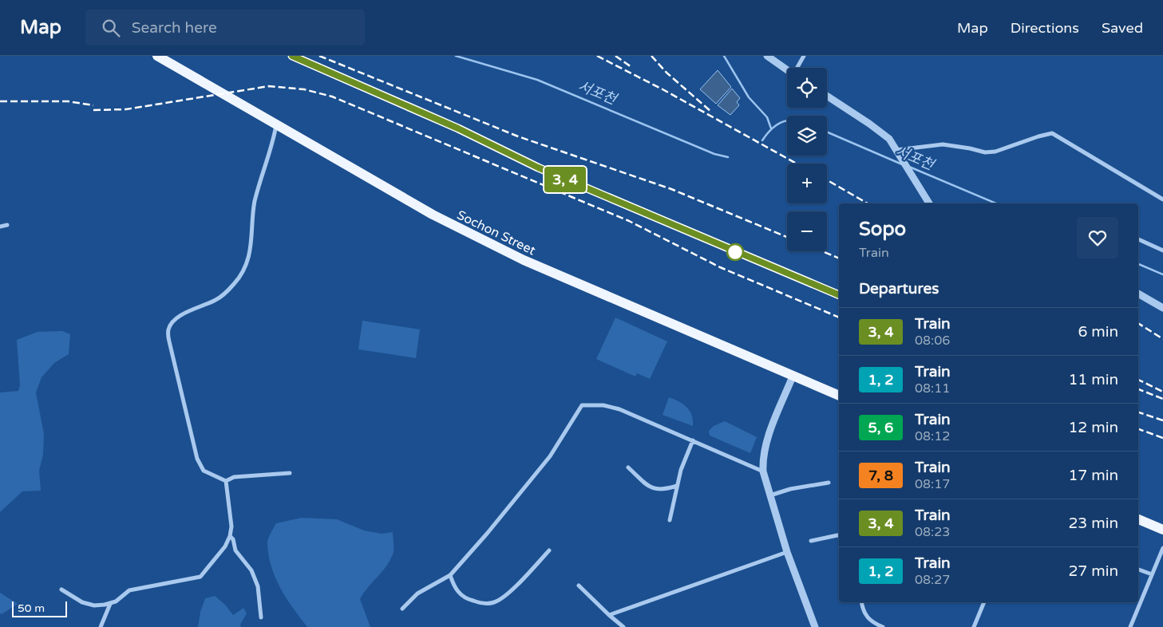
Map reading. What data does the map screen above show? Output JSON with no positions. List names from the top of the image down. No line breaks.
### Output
{"streets":{"main road":["Sochon Street"]},"water":["서포천"],"scale_bar":"50 m","page":{"header":"Map","search":"Search here","nav":["Map","Directions","Saved"],"on_map":"3, 4","map_buttons":["+","−"],"heading":[["Sopo","Train"],"Departures"],"list":[{"mark":"3, 4","name":"Train","note":"08:06","value":"6 min"},{"mark":"1, 2","name":"Train","note":"08:11","value":"11 min"},{"mark":"5, 6","name":"Train","note":"08:12","value":"12 min"},{"mark":"7, 8","name":"Train","note":"08:17","value":"17 min"},{"mark":"3, 4","name":"Train","note":"08:23","value":"23 min"},{"mark":"1, 2","name":"Train","note":"08:27","value":"27 min"}],"scale":"50 m"}}
